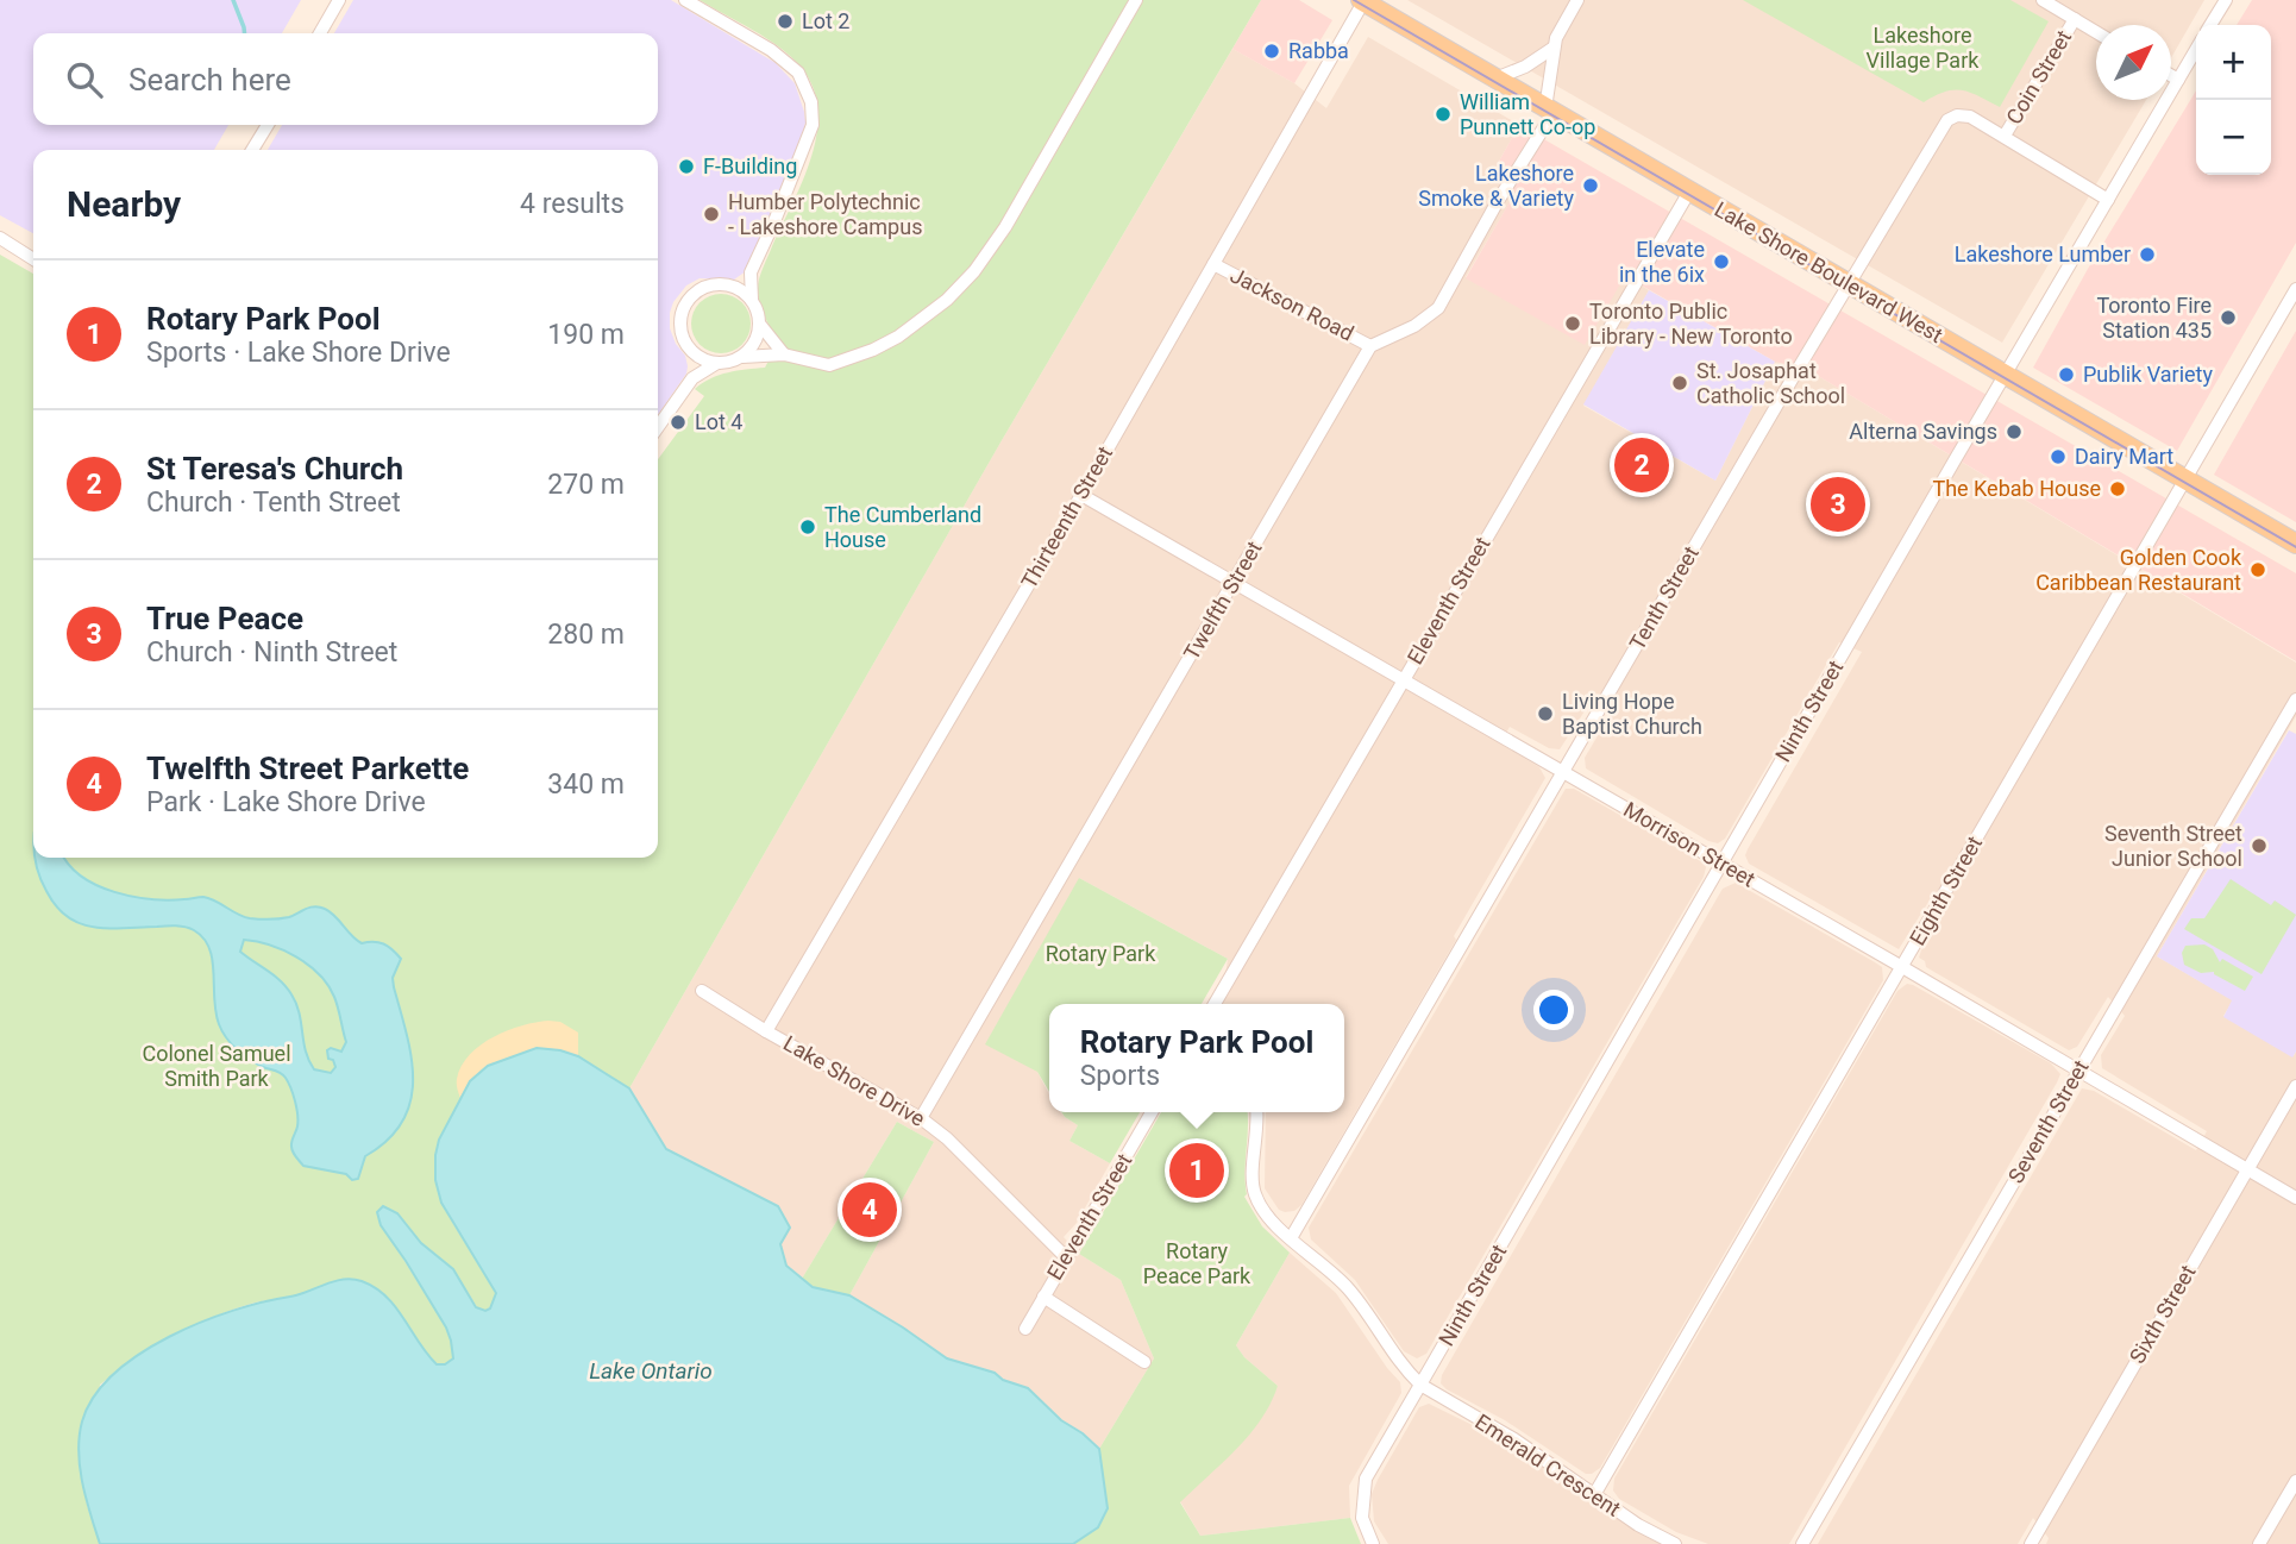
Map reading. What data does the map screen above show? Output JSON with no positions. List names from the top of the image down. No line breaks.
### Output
{"streets":{"main road":["Lake Shore Boulevard West"],"street":["Coin Street","Jackson Road","Thirteenth Street","Tenth Street","Twelfth Street","Eleventh Street","Ninth Street","Morrison Street","Eighth Street","Lake Shore Drive","Seventh Street","Sixth Street","Emerald Crescent"]},"crossings":[["Coin Street","Tenth Street"],["Lake Shore Boulevard West","Thirteenth Street"],["Lake Shore Boulevard West","Tenth Street"],["Lake Shore Boulevard West","Eleventh Street"],["Lake Shore Boulevard West","Ninth Street"],["Lake Shore Boulevard West","Eighth Street"],["Jackson Road","Thirteenth Street"],["Jackson Road","Twelfth Street"],["Thirteenth Street","Morrison Street"],["Thirteenth Street","Lake Shore Drive"],["Tenth Street","Ninth Street"],["Tenth Street","Morrison Street"],["Twelfth Street","Morrison Street"],["Twelfth Street","Lake Shore Drive"],["Eleventh Street","Morrison Street"],["Eleventh Street","Lake Shore Drive"],["Ninth Street","Morrison Street"],["Ninth Street","Emerald Crescent"],["Morrison Street","Eighth Street"],["Morrison Street","Seventh Street"],["Morrison Street","Sixth Street"],["Eighth Street","Emerald Crescent"]],"water":["Lake Ontario"],"parks":["Lakeshore Village Park","Rotary Park","Colonel Samuel Smith Park","Rotary Peace Park"],"places":["Lot 2","Rabba","William Punnett Co-op","F-Building","Lakeshore Smoke & Variety","Humber Polytechnic - Lakeshore Campus","Lakeshore Lumber","Elevate in the 6ix","Toronto Fire Station 435","Toronto Public Library - New Toronto","Publik Variety","St. Josaphat Catholic School","Lot 4","Alterna Savings","Dairy Mart","The Kebab House","The Cumberland House","Golden Cook Caribbean Restaurant","Living Hope Baptist Church","Seventh Street Junior School"],"north":"top right","page":{"map_buttons":["+","−"],"search":"Search here","heading":["Nearby","4 results"],"list":[{"mark":"1","name":"Rotary Park Pool","note":"Sports · Lake Shore Drive","value":"190 m"},{"mark":"2","name":"St Teresa's Church","note":"Church · Tenth Street","value":"270 m"},{"mark":"3","name":"True Peace","note":"Church · Ninth Street","value":"280 m"},{"mark":"4","name":"Twelfth Street Parkette","note":"Park · Lake Shore Drive","value":"340 m"}],"pins":["2","3","1","4"],"popup":["Rotary Park Pool","Sports"]}}
